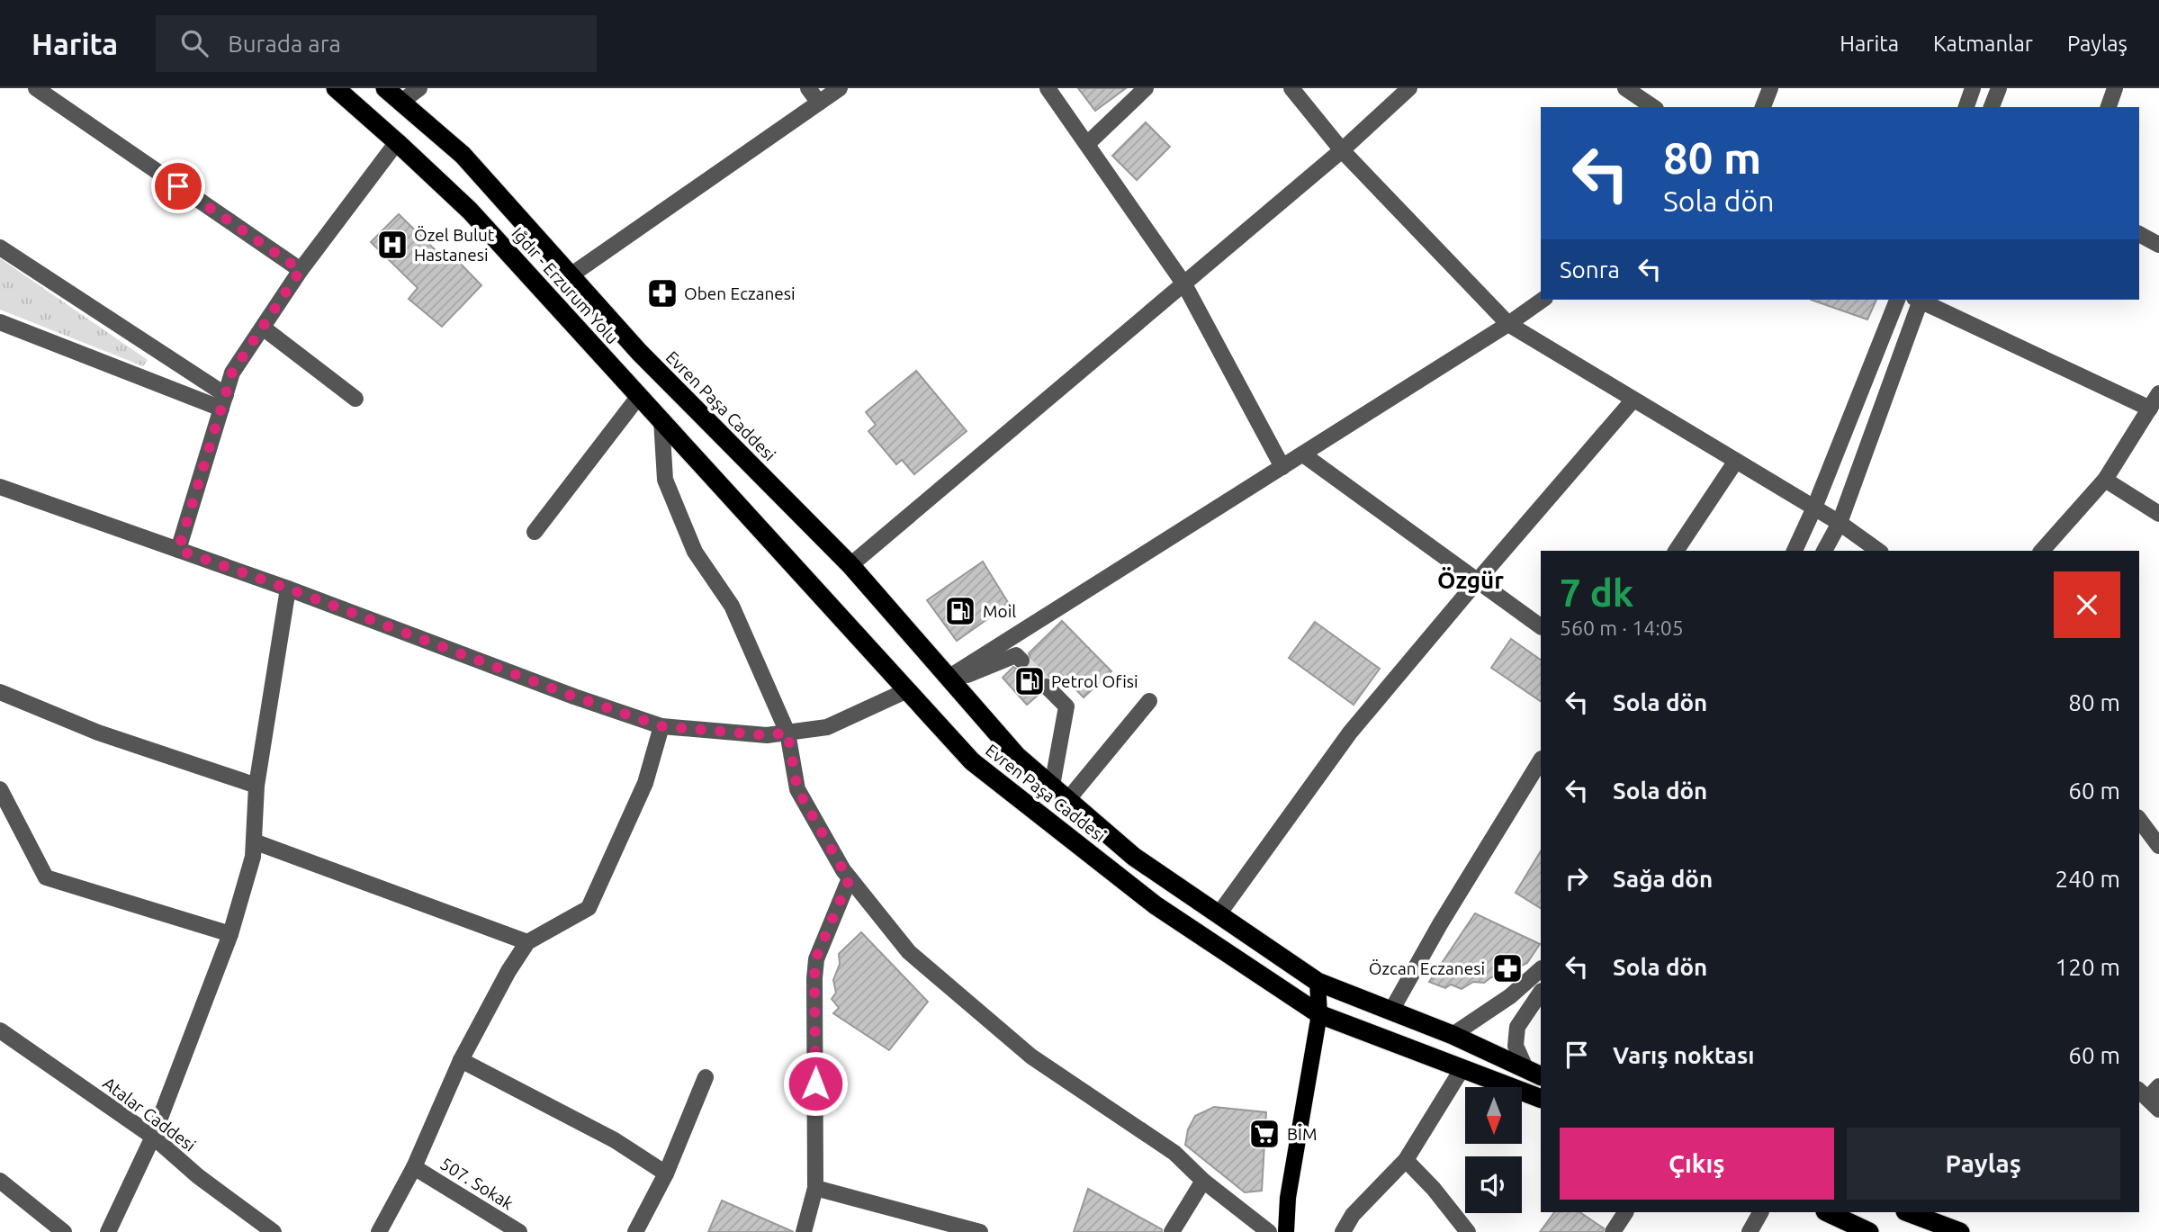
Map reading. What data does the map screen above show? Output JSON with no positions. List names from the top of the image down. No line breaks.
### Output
{"streets":{"highway":["Iğdır - Erzurum Yolu","Evren Paşa Caddesi"],"street":["Atalar Caddesi","507. Sokak"]},"crossings":[["Iğdır - Erzurum Yolu","Evren Paşa Caddesi"]],"districts":["Özgür"],"places":{"hospital":["Özel Bulut Hastanesi"],"pharmacy":["Oben Eczanesi","Özcan Eczanesi"],"fuel station":["Moil","Petrol Ofisi"],"supermarket":["BİM"]},"north":"bottom","page":{"header":"Harita","search":"Burada ara","nav":["Harita","Katmanlar","Paylaş"],"turn":["80 m","Sola dön"],"then":"Sonra","heading":["7 dk","560 m · 14:05"],"list":[{"name":"Sola dön","value":"80 m"},{"name":"Sola dön","value":"60 m"},{"name":"Sağa dön","value":"240 m"},{"name":"Sola dön","value":"120 m"},{"name":"Varış noktası","value":"60 m"}],"buttons":["Çıkış","Paylaş"]}}
